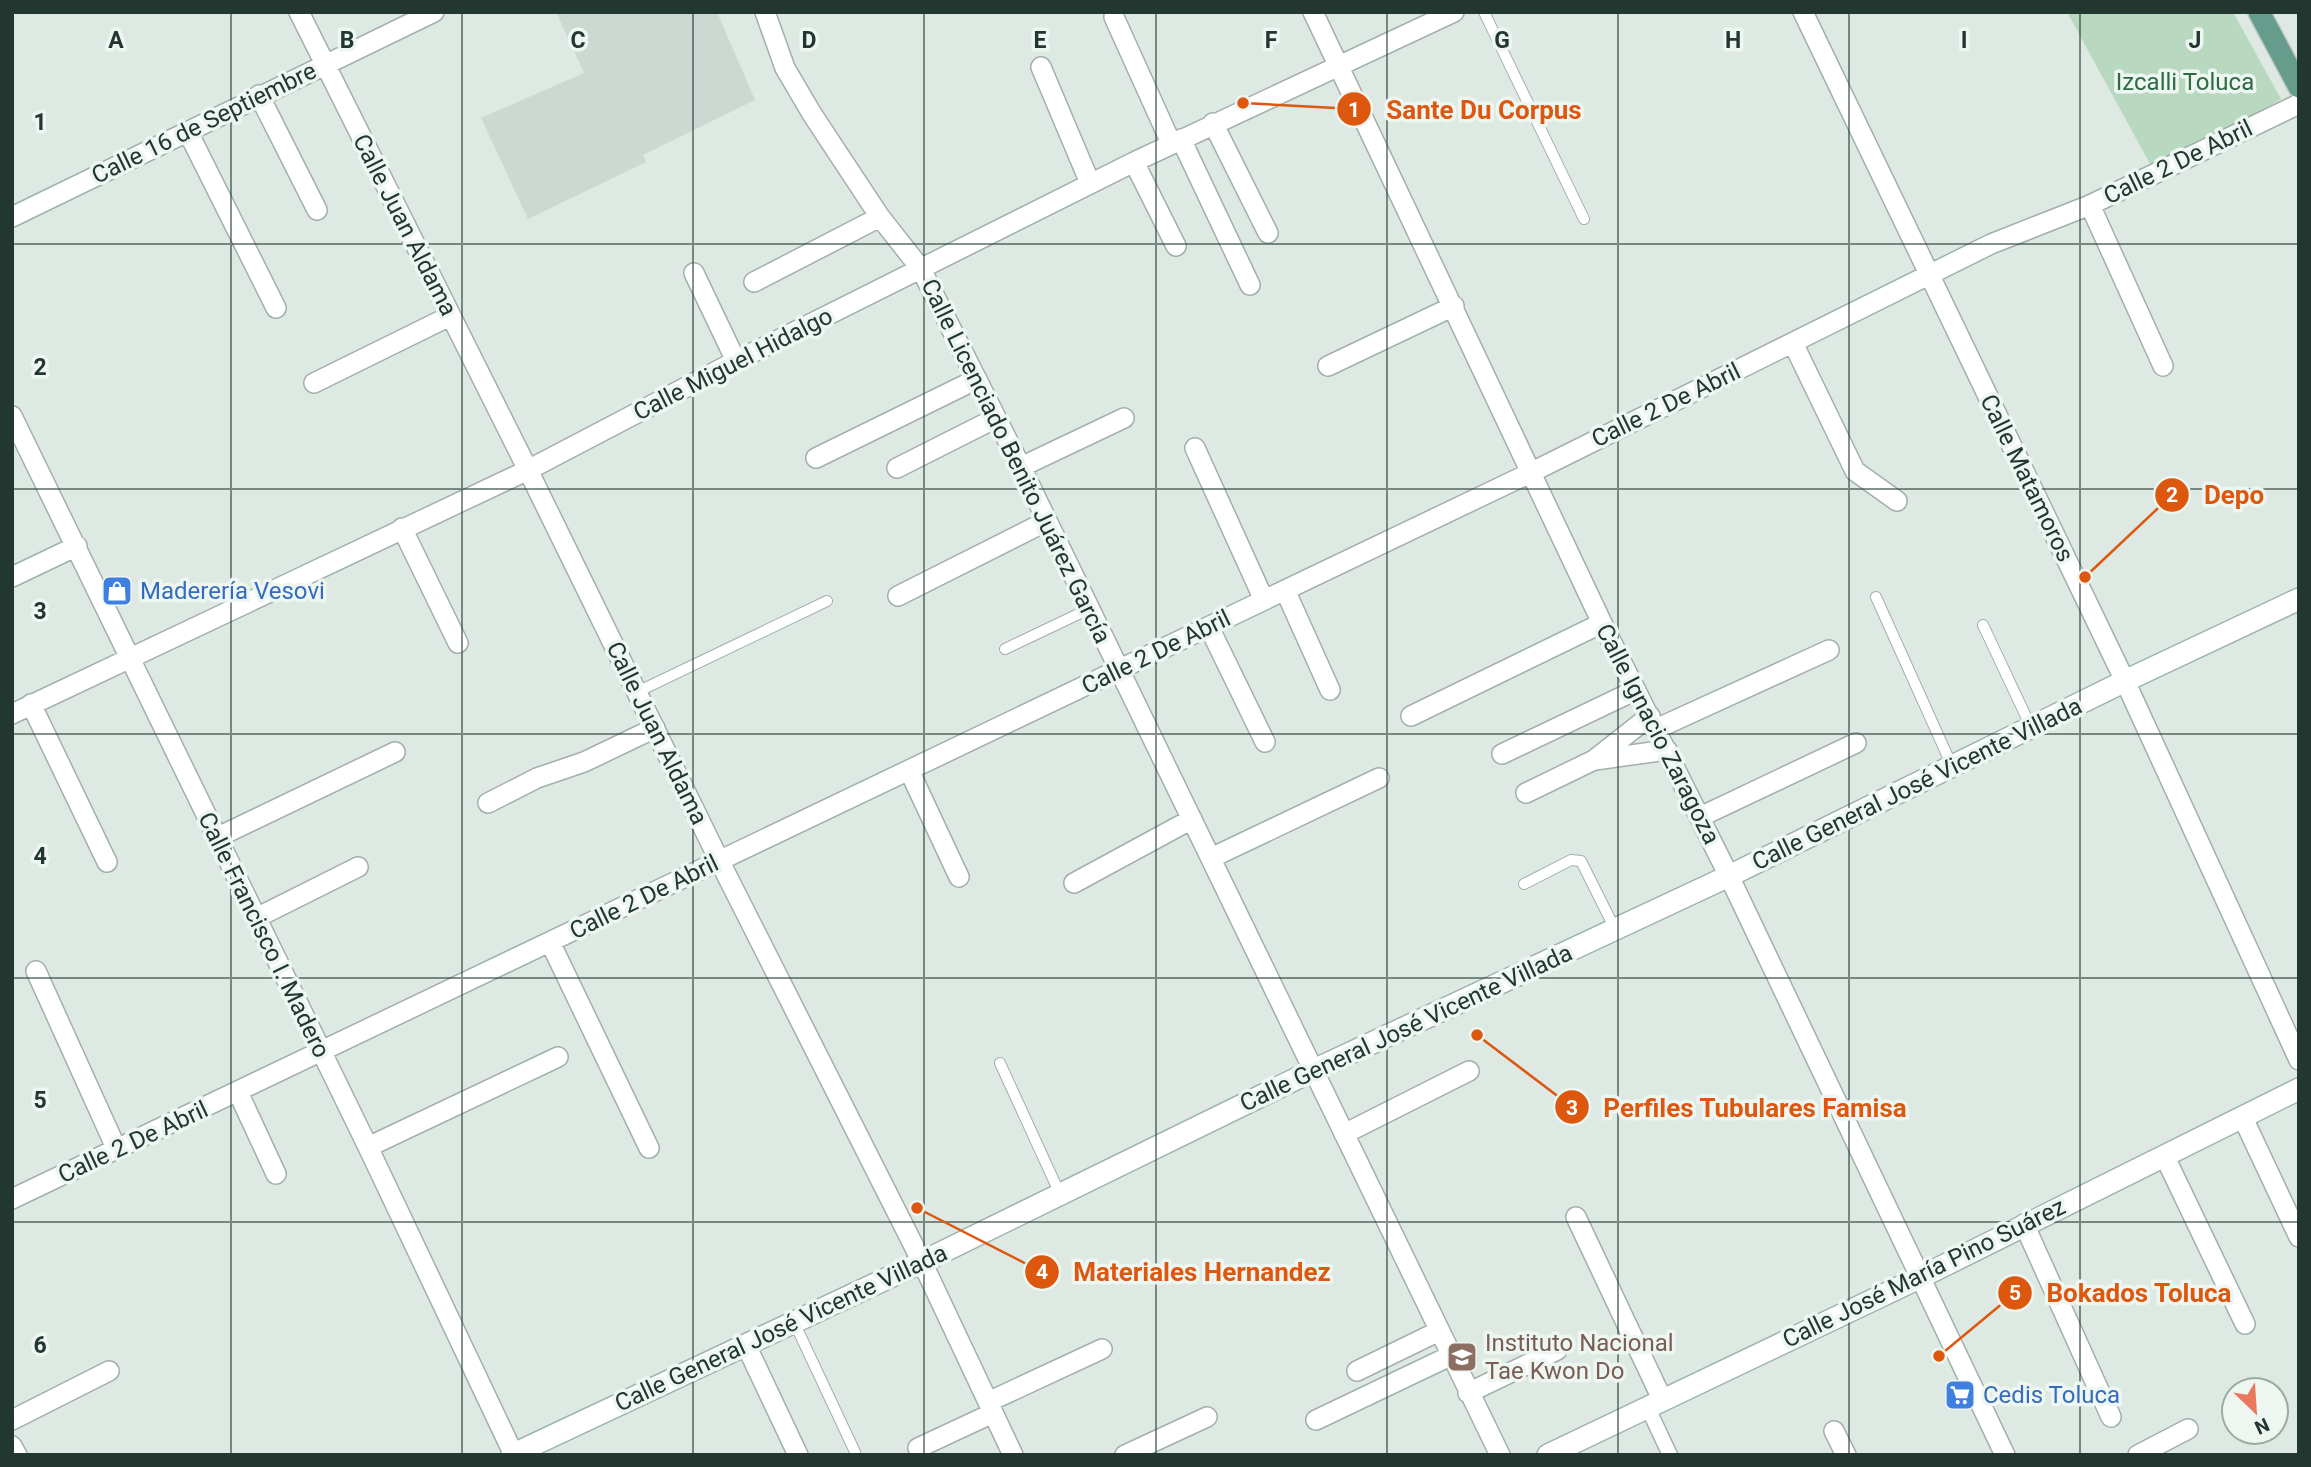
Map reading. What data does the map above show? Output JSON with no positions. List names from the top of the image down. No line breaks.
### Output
{"streets":{"main road":["Calle General José Vicente Villada","Calle José María Pino Suárez"],"street":["Calle 16 de Septiembre","Calle 2 De Abril","Calle Juan Aldama","Calle Miguel Hidalgo","Calle Licenciado Benito Juárez García","Calle Matamoros","Calle Ignacio Zaragoza","Calle Francisco I. Madero"]},"crossings":[["Calle 16 de Septiembre","Calle Juan Aldama"],["Calle 2 De Abril","Calle Juan Aldama"],["Calle 2 De Abril","Calle Licenciado Benito Juárez García"],["Calle 2 De Abril","Calle Matamoros"],["Calle 2 De Abril","Calle Ignacio Zaragoza"],["Calle 2 De Abril","Calle Francisco I. Madero"],["Calle Juan Aldama","Calle Miguel Hidalgo"],["Calle Juan Aldama","Calle General José Vicente Villada"],["Calle Miguel Hidalgo","Calle Licenciado Benito Juárez García"],["Calle Miguel Hidalgo","Calle Ignacio Zaragoza"],["Calle Miguel Hidalgo","Calle Francisco I. Madero"],["Calle Licenciado Benito Juárez García","Calle General José Vicente Villada"],["Calle Matamoros","Calle General José Vicente Villada"],["Calle Ignacio Zaragoza","Calle General José Vicente Villada"],["Calle Ignacio Zaragoza","Calle José María Pino Suárez"],["Calle General José Vicente Villada","Calle Francisco I. Madero"]],"parks":["Izcalli Toluca"],"places":{"other":["Sante Du Corpus","Depo","Perfiles Tubulares Famisa","Materiales Hernandez","Bokados Toluca"],"shop":["Maderería Vesovi"],"school or university":["Instituto Nacional Tae Kwon Do"],"supermarket":["Cedis Toluca"]},"north":"bottom right","grid":{"columns":["A","B","C","D","E","F","G","H","I","J"],"rows":["1","2","3","4","5","6"]}}
